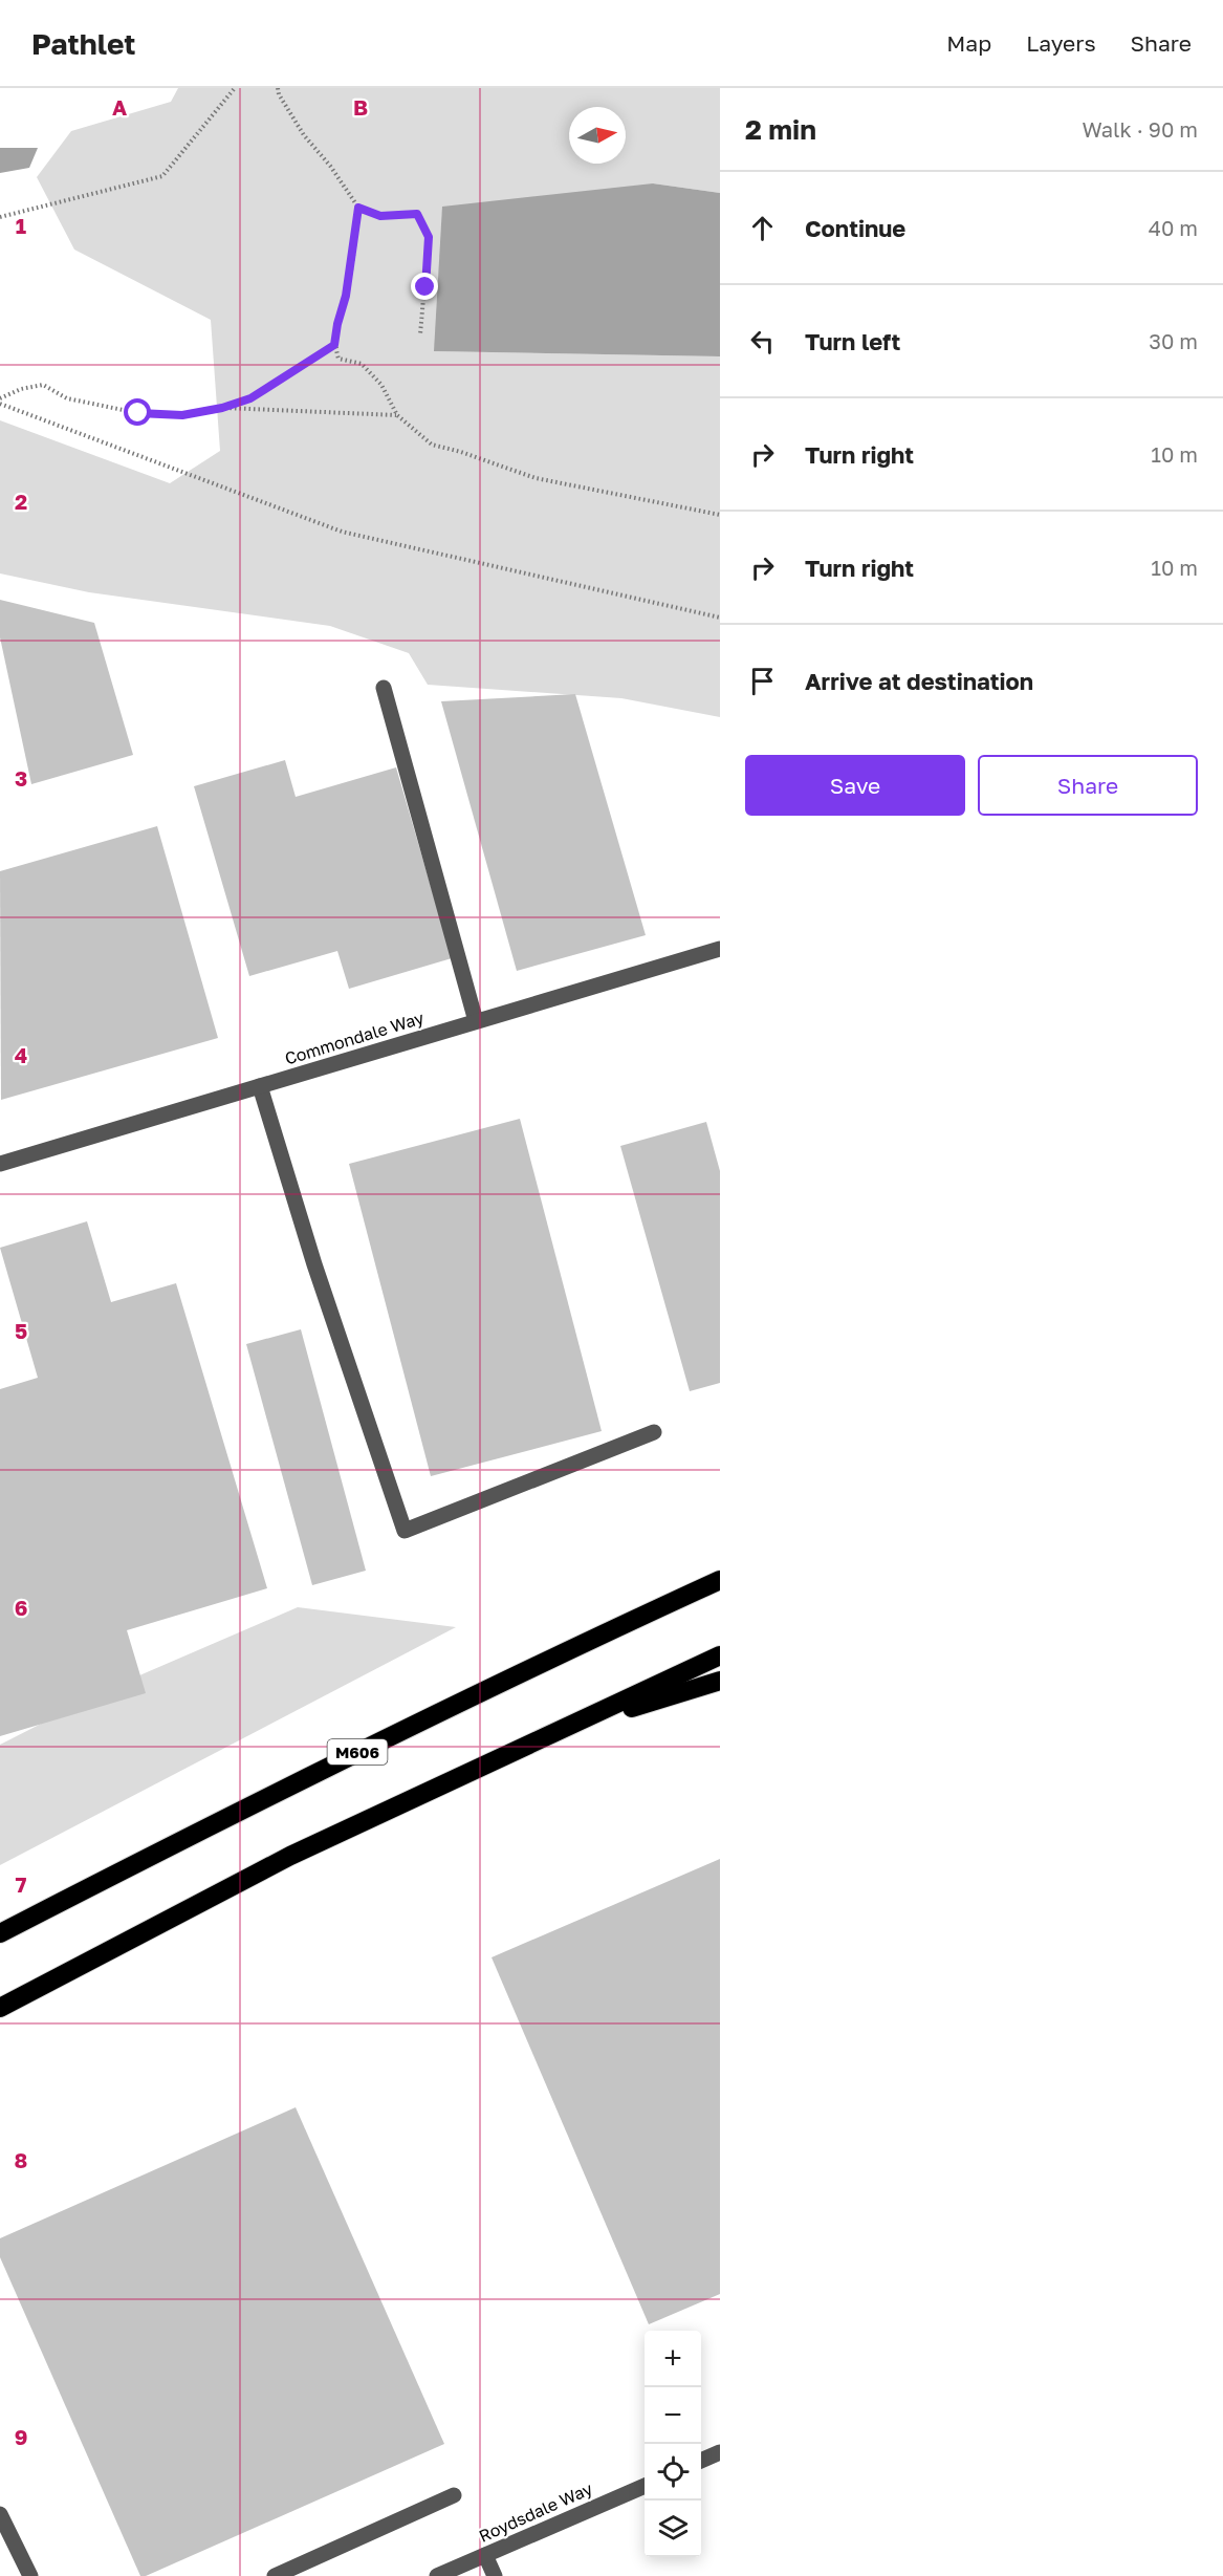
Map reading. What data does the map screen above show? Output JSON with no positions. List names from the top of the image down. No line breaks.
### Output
{"streets":{"highway":["M606"],"street":["Commondale Way","Roydsdale Way"]},"north":"right","page":{"header":"Pathlet","nav":["Map","Layers","Share"],"heading":["2 min","Walk · 90 m"],"list":[["Continue","40 m"],["Turn left","30 m"],["Turn right","10 m"],["Turn right","10 m"],"Arrive at destination"],"buttons":["Save","Share"],"map_buttons":["+","−"]},"grid":{"columns":["A","B"],"rows":["1","2","3","4","5","6","7","8","9"]}}
